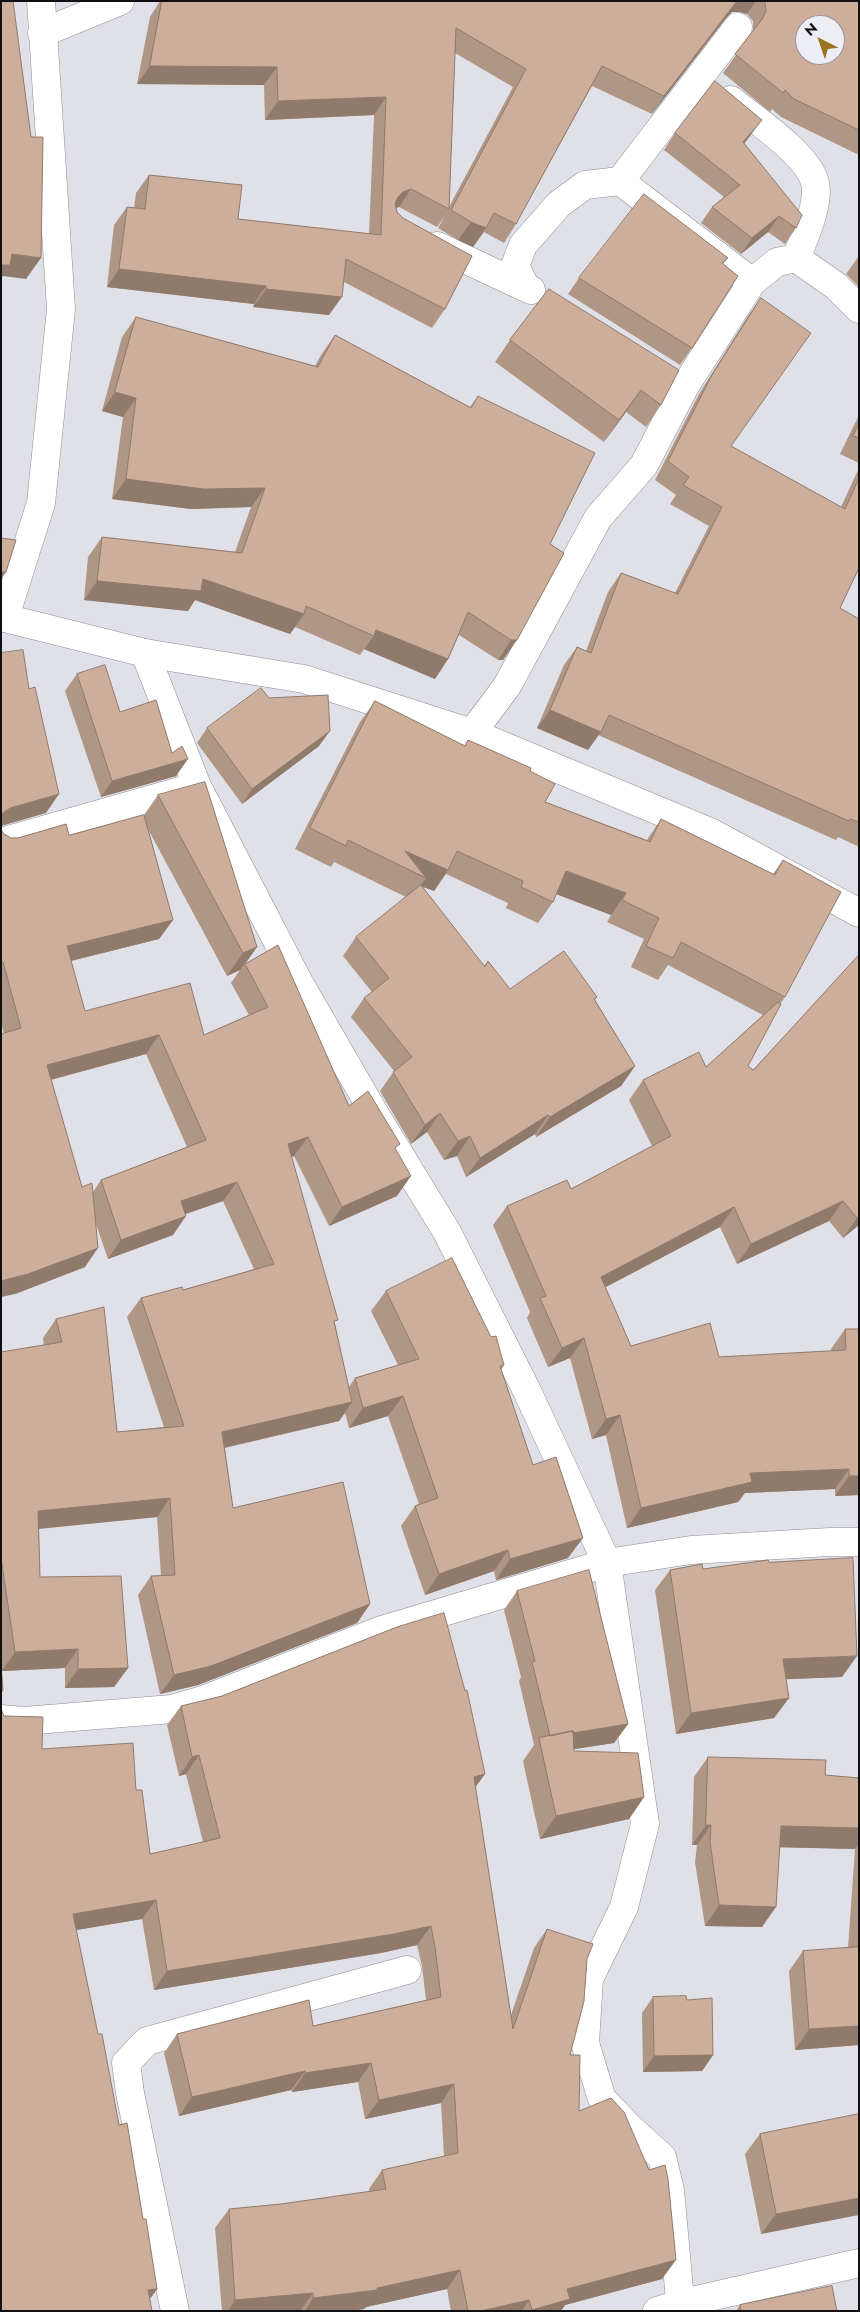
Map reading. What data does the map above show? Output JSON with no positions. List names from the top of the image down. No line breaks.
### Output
{"north":"top left"}
